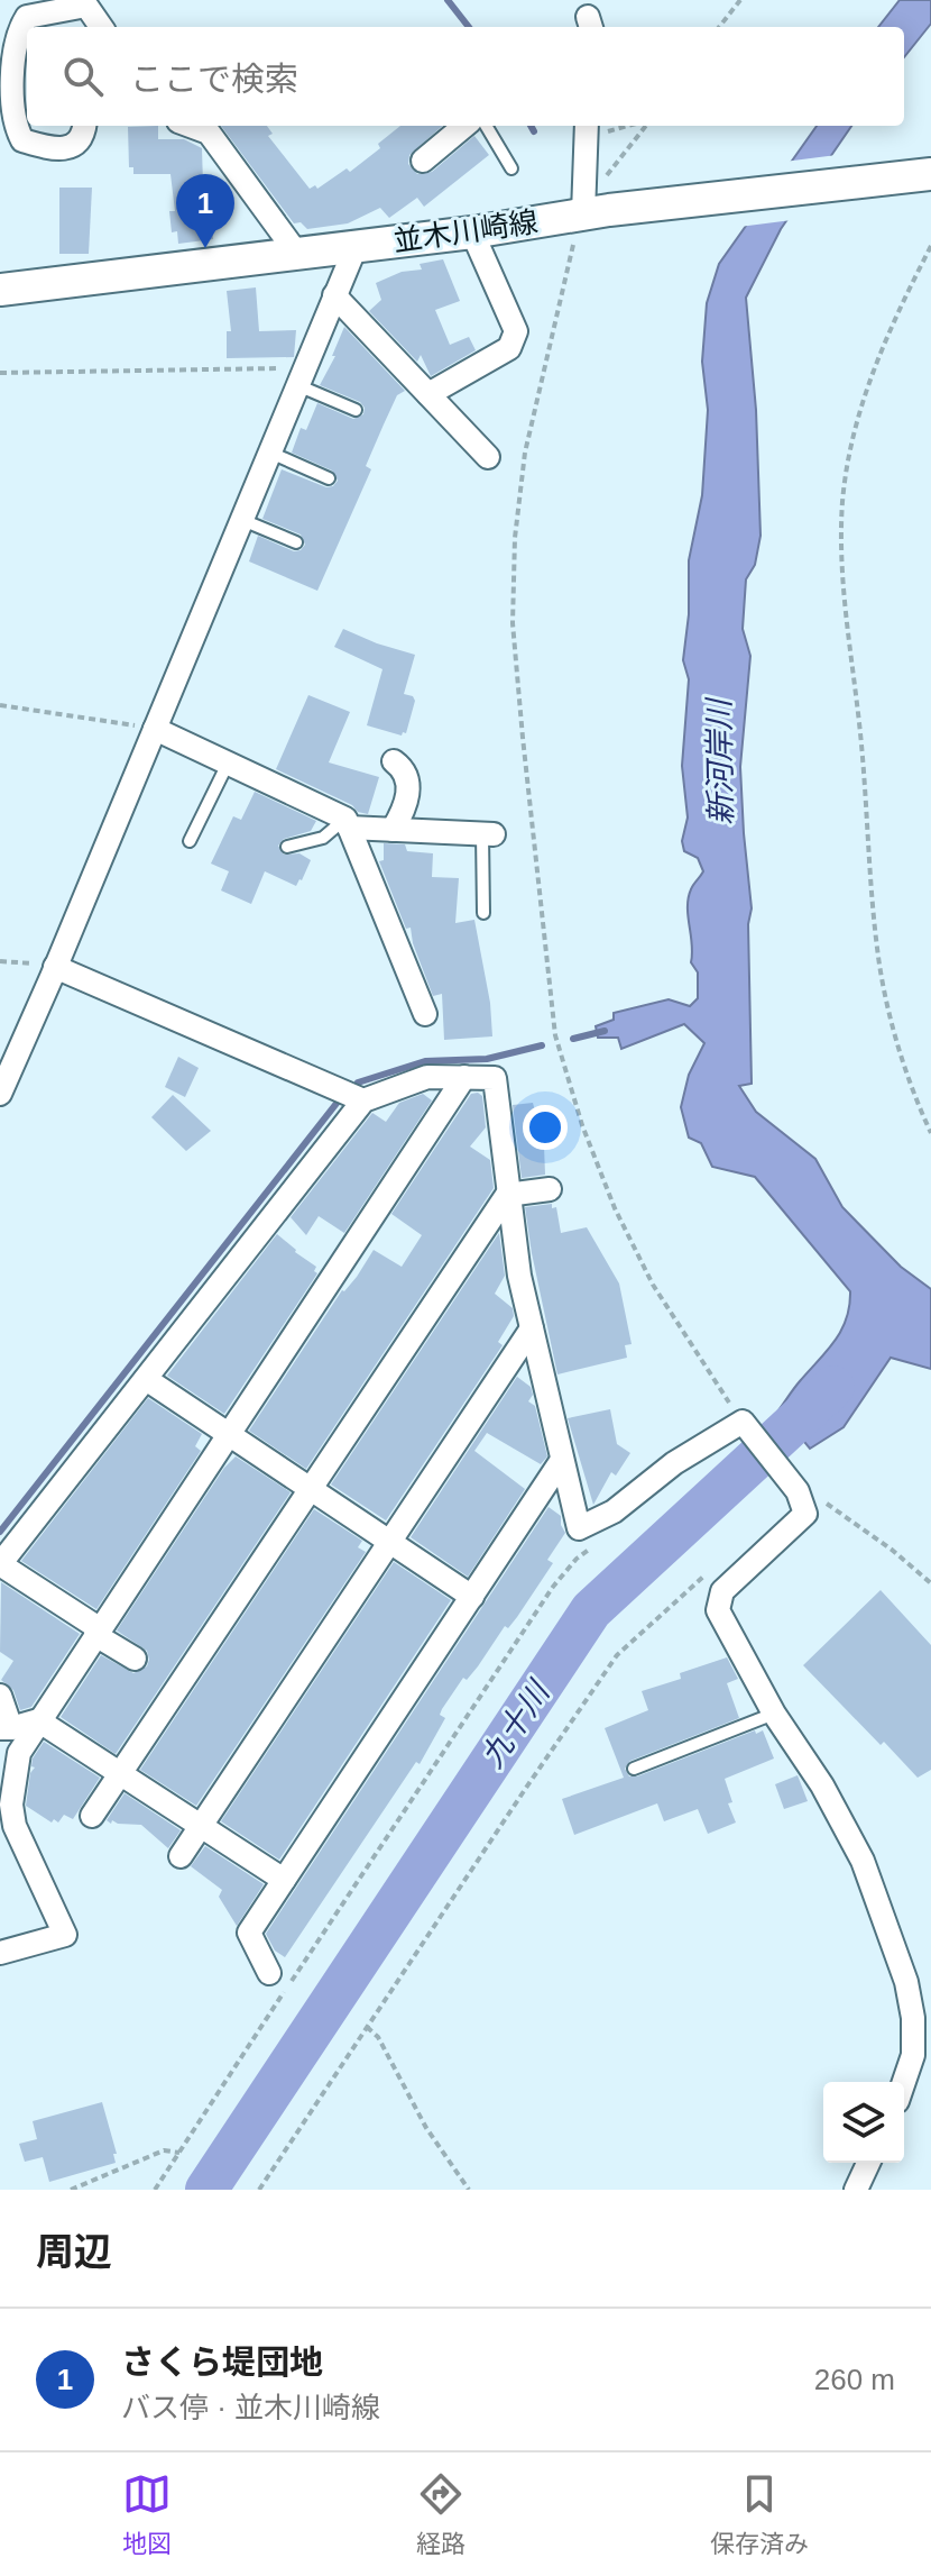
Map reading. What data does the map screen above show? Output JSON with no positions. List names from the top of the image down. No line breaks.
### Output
{"streets":{"main road":["並木川崎線"]},"water":["新河岸川","九十川"],"page":{"search":"ここで検索","pins":"1","heading":"周辺","list":[{"mark":"1","name":"さくら堤団地","note":"バス停 · 並木川崎線","value":"260 m"}],"nav":["地図","経路","保存済み"]}}
